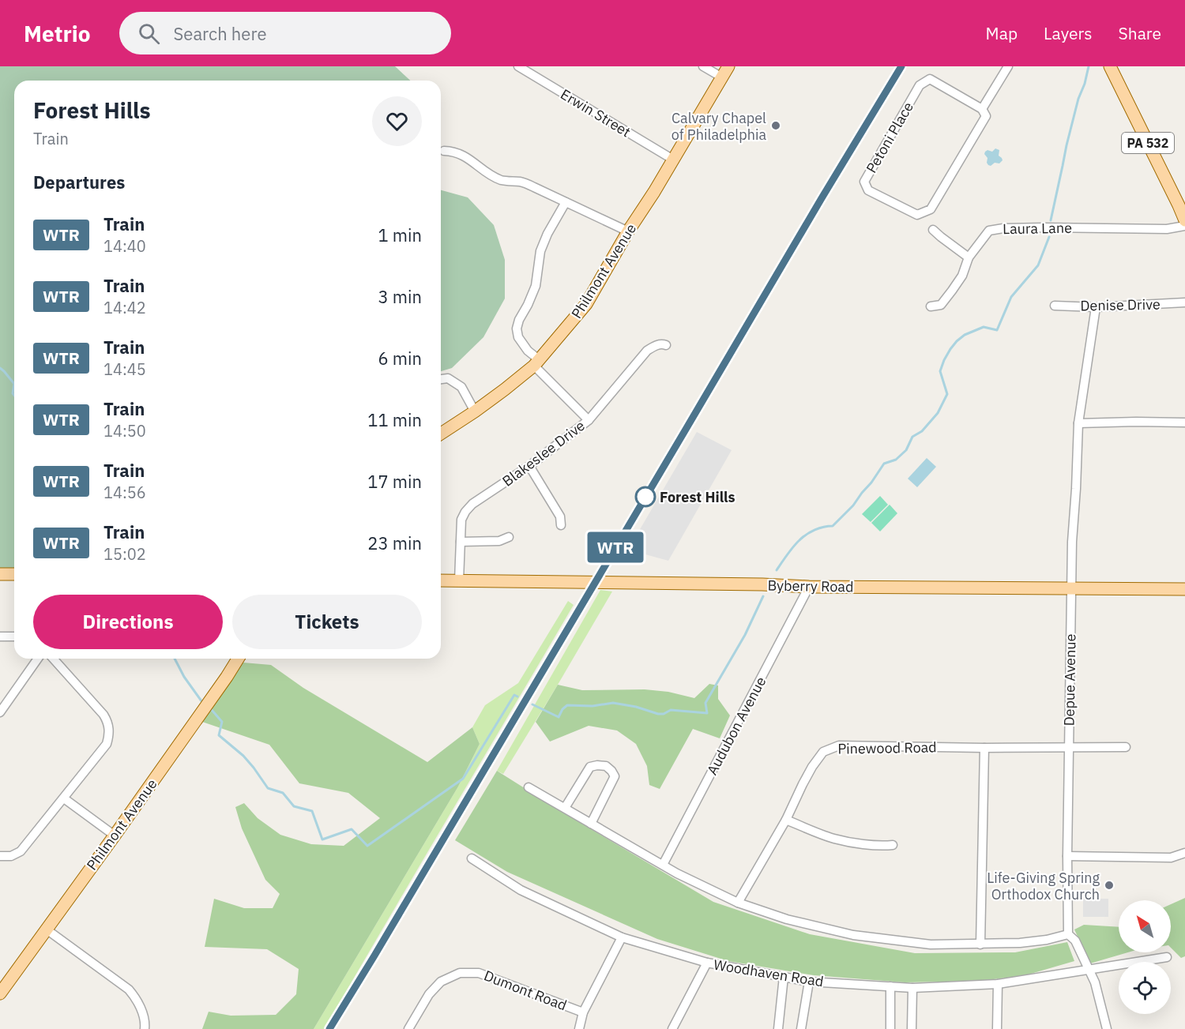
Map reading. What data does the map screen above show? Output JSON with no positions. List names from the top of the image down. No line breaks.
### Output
{"streets":{"main road":["PA 532","Philmont Avenue","Byberry Road"],"street":["Erwin Street","Petoni Place","Laura Lane","Denise Drive","Blakeslee Drive","Depue Avenue","Audubon Avenue","Pinewood Road","Woodhaven Road","Dumont Road"]},"crossings":[["Erwin Street","Philmont Avenue"],["Denise Drive","Depue Avenue"],["Blakeslee Drive","Byberry Road"],["Byberry Road","Depue Avenue"],["Byberry Road","Audubon Avenue"],["Depue Avenue","Pinewood Road"]],"places":["Calvary Chapel of Philadelphia","Forest Hills","Life-Giving Spring Orthodox Church"],"north":"top left","page":{"header":"Metrio","search":"Search here","nav":["Map","Layers","Share"],"on_map":"WTR","heading":[["Forest Hills","Train"],"Departures"],"list":[{"mark":"WTR","name":"Train","note":"14:40","value":"1 min"},{"mark":"WTR","name":"Train","note":"14:42","value":"3 min"},{"mark":"WTR","name":"Train","note":"14:45","value":"6 min"},{"mark":"WTR","name":"Train","note":"14:50","value":"11 min"},{"mark":"WTR","name":"Train","note":"14:56","value":"17 min"},{"mark":"WTR","name":"Train","note":"15:02","value":"23 min"}],"buttons":["Directions","Tickets"]}}
